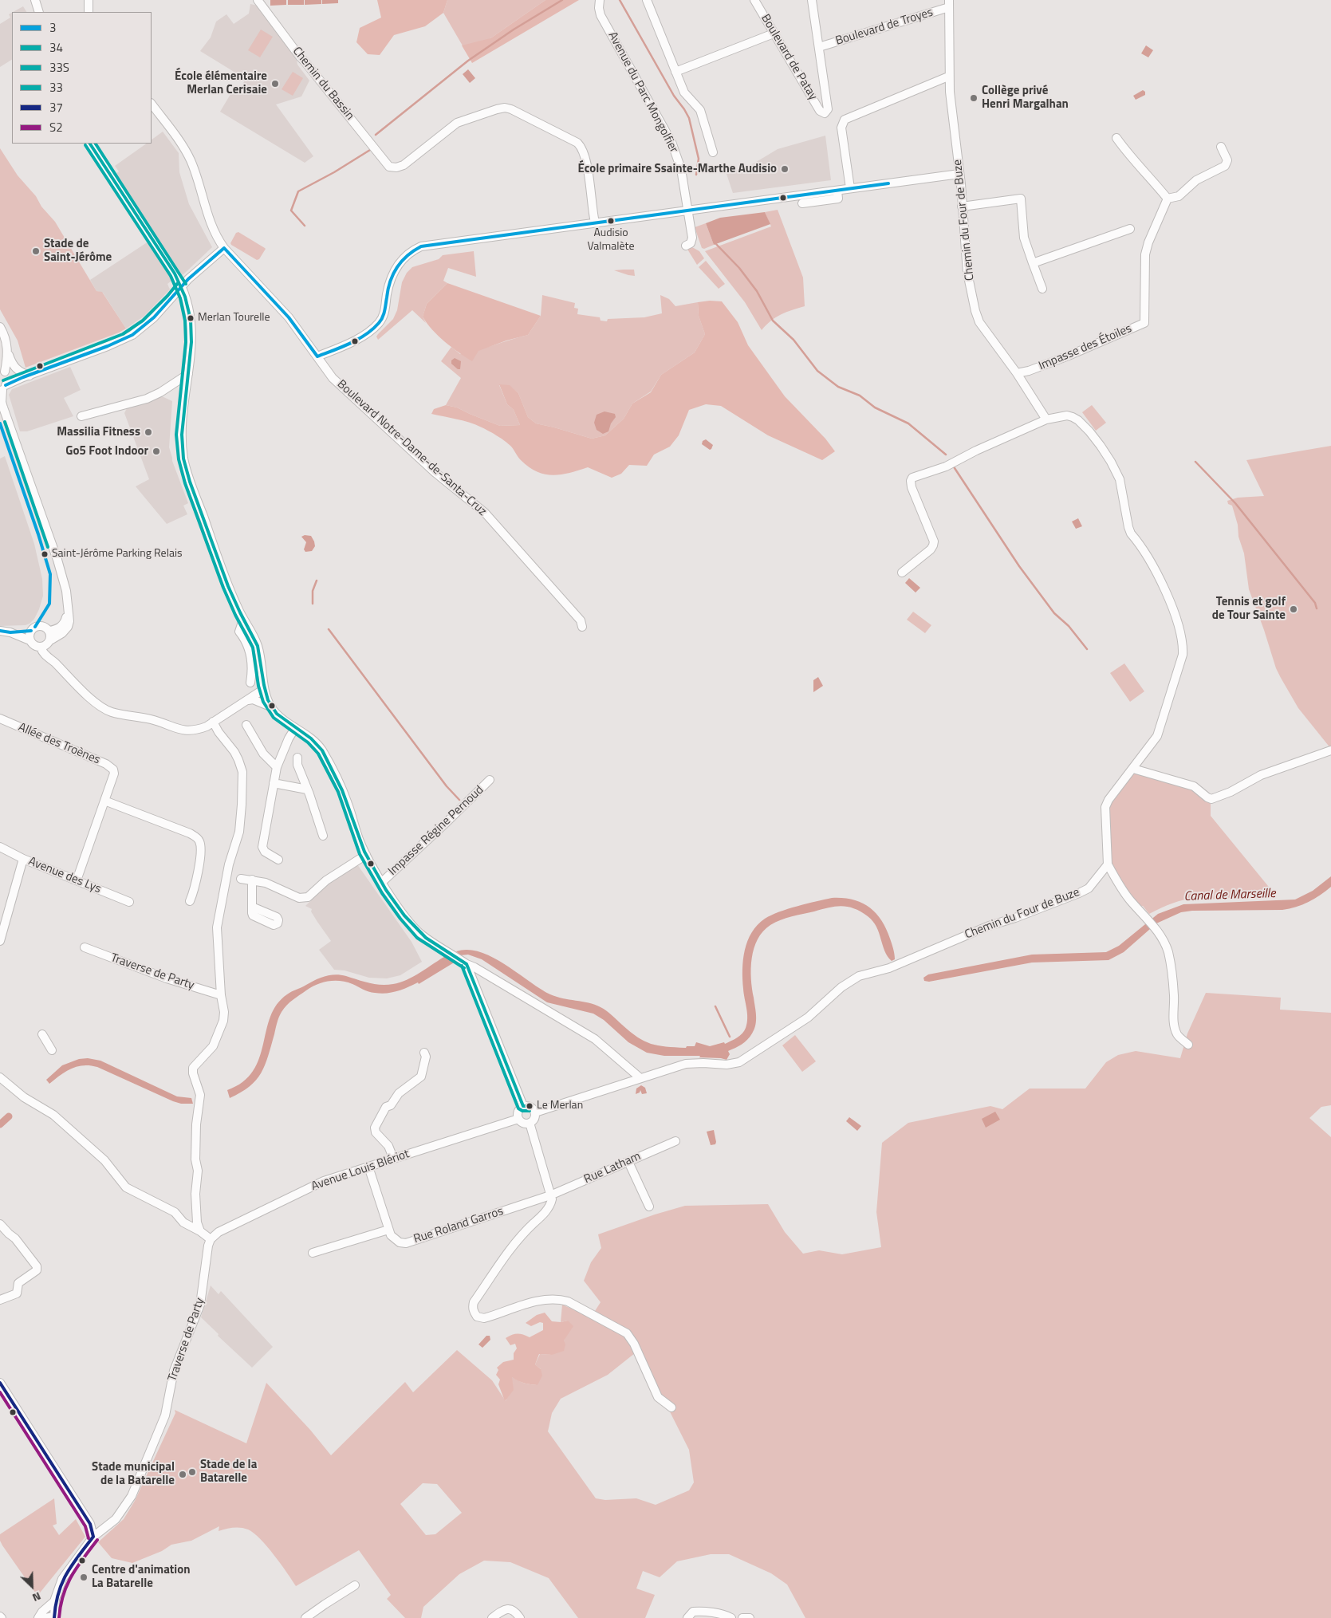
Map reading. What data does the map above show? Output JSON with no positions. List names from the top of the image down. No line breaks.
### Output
{"streets":{"street":["Boulevard de Troyes","Boulevard de Patay","Chemin du Bassin","Avenue du Parc Mongolfier","Chemin du Four de Buze","Impasse des Étoiles","Boulevard Notre-Dame-de-Santa-Cruz","Allée des Troènes","Impasse Régine Pernoud","Avenue des Lys","Traverse de Party","Rue Latham","Avenue Louis Blériot","Rue Roland Garros"]},"crossings":[["Boulevard de Troyes","Boulevard de Patay"],["Boulevard de Troyes","Chemin du Four de Buze"],["Chemin du Four de Buze","Impasse des Étoiles"],["Traverse de Party","Avenue Louis Blériot"],["Rue Latham","Rue Roland Garros"],["Avenue Louis Blériot","Rue Roland Garros"]],"water":["Canal de Marseille"],"places":["École élémentaire Merlan Cerisaie","Collège privé Henri Margalhan","École primaire Ssainte-Marthe Audisio","Audisio Valmalète","Stade de Saint-Jérôme","Merlan Tourelle","Massilia Fitness","Go5 Foot Indoor","Saint-Jérôme Parking Relais","Tennis et golf de Tour Sainte","Le Merlan","Stade de la Batarelle","Stade municipal de la Batarelle","Centre d'animation La Batarelle"],"lines":["transit line 34","transit line 33","transit line 33S","transit line 3","transit line 37","transit line S2"],"legend":["3","34","33S","33","37","S2"],"north":"bottom right"}
